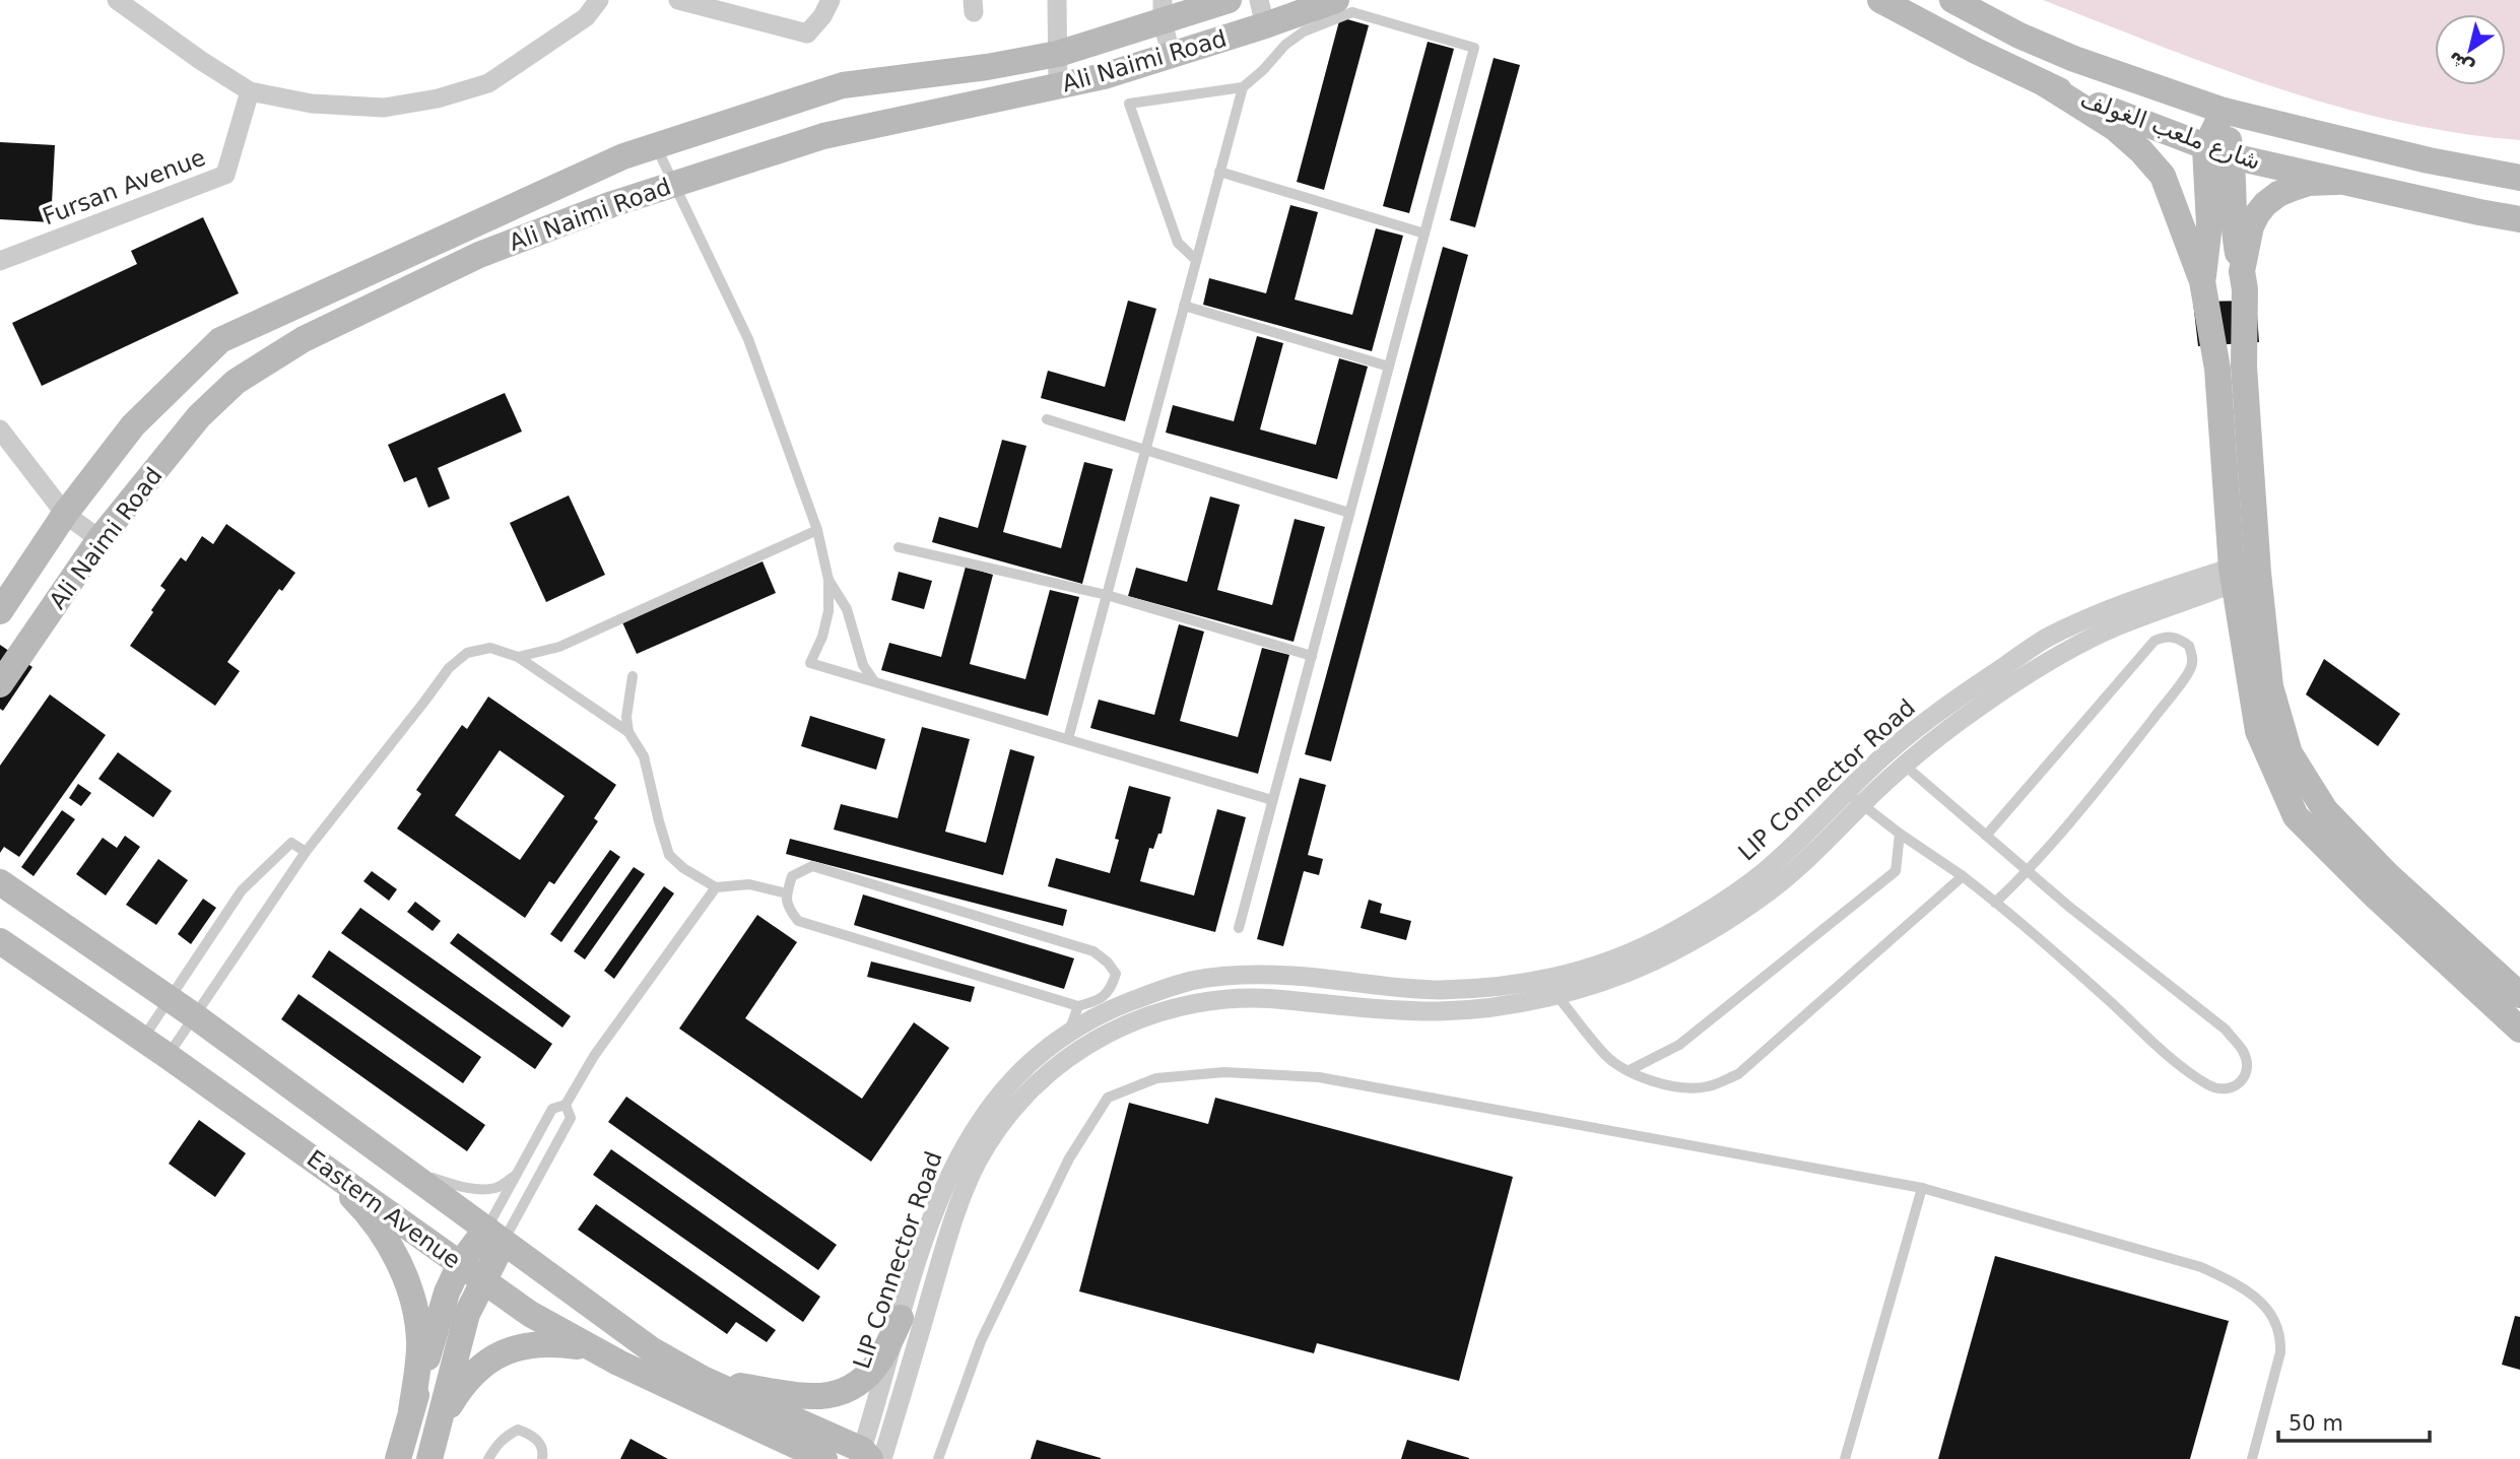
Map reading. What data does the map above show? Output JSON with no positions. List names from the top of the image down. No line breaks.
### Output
{"streets":{"main road":["Ali Naimi Road","شارع ملعب الغولف","Eastern Avenue"],"street":["Fursan Avenue","LIP Connector Road"]},"crossings":[["LIP Connector Road","Eastern Avenue"]],"scale_bar":"50 m","north":"bottom left"}
